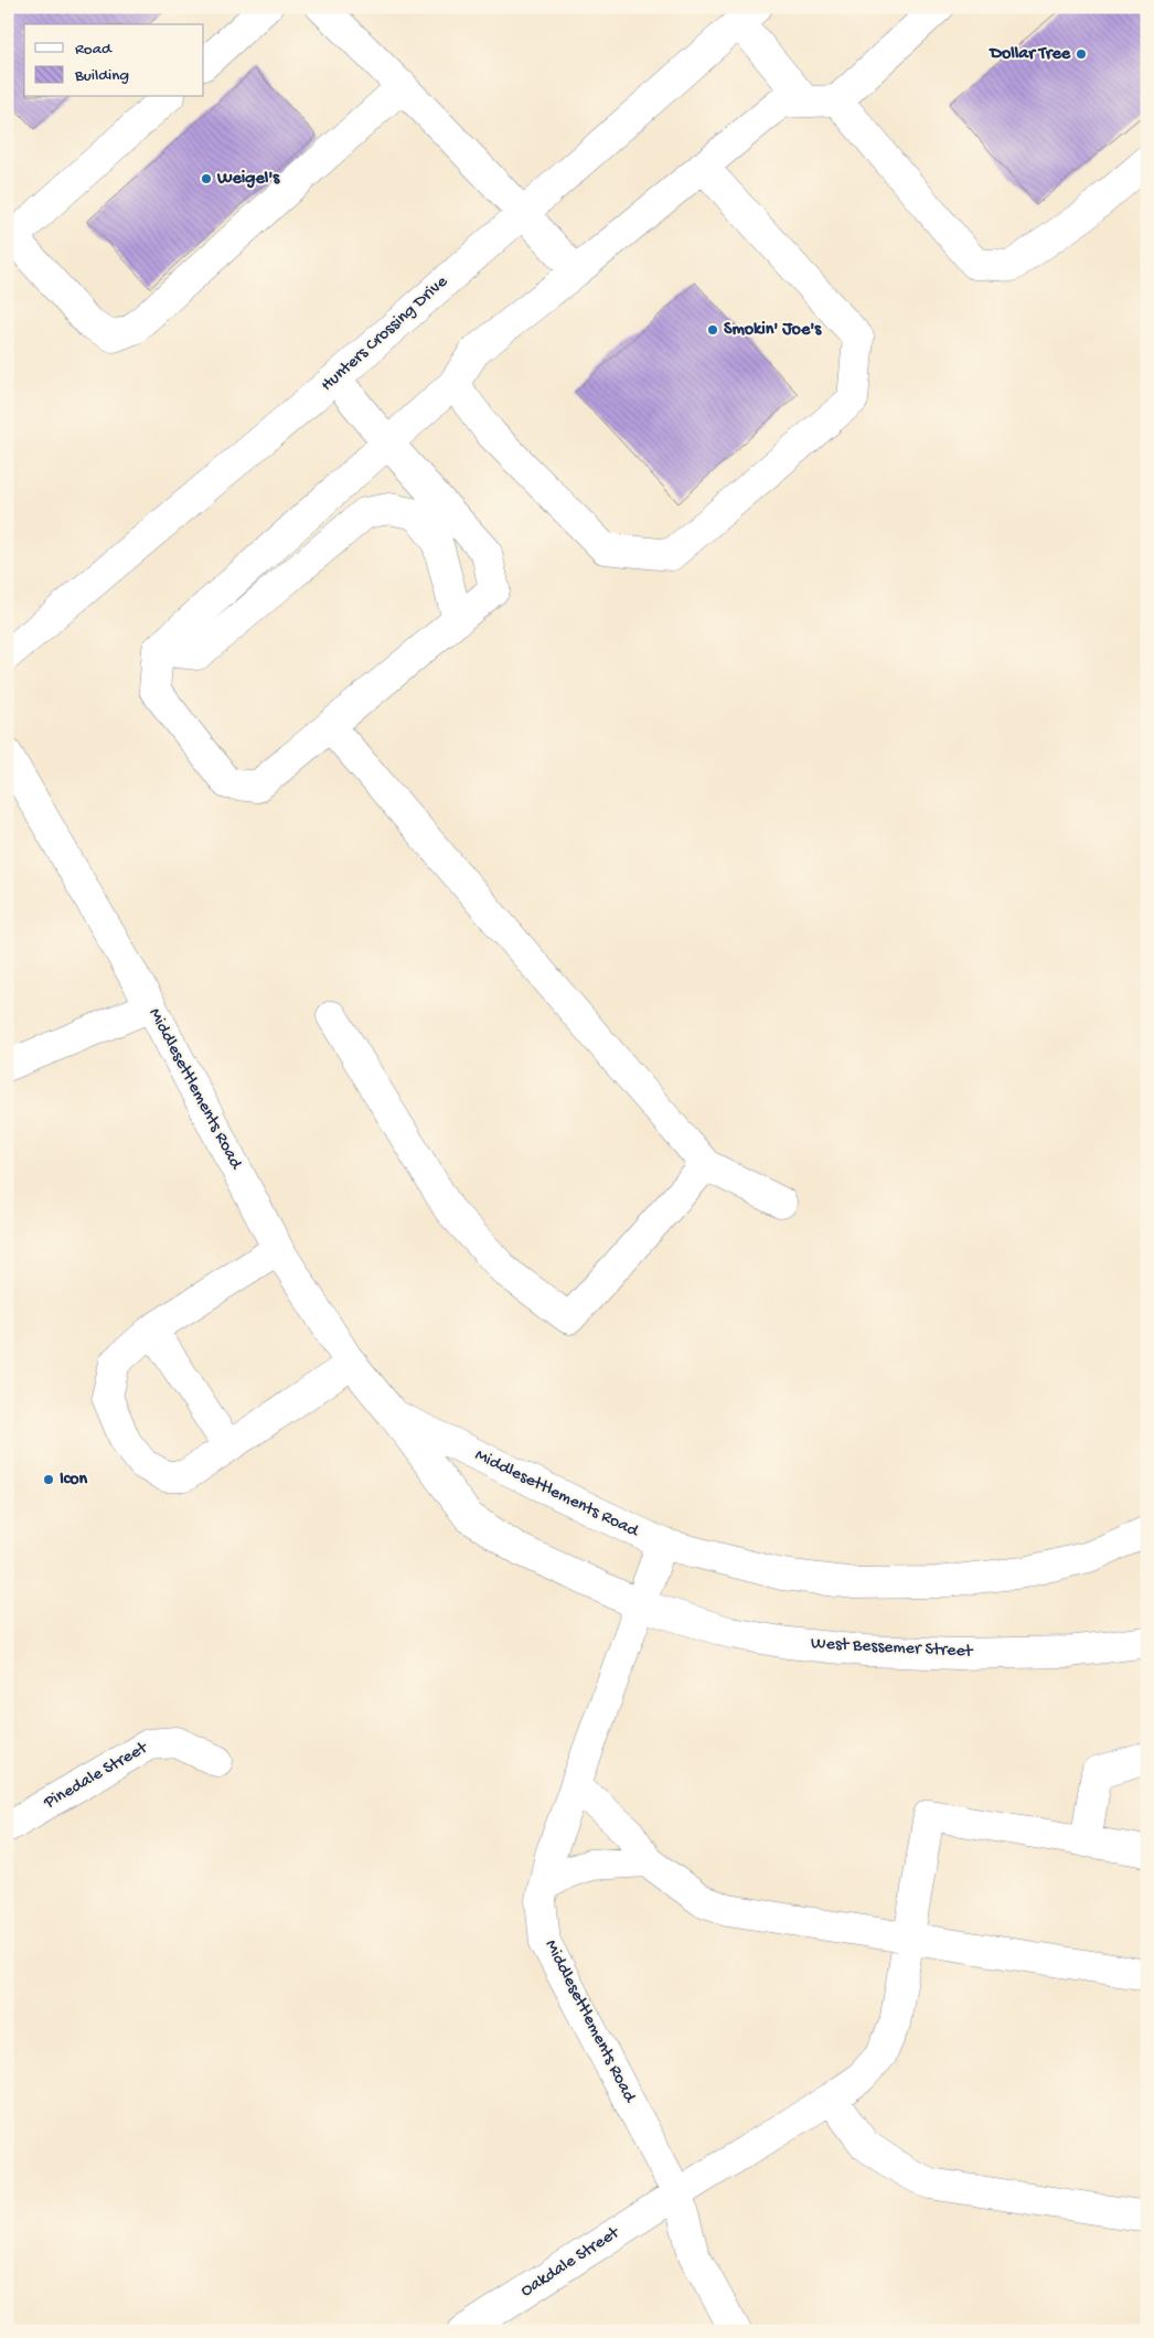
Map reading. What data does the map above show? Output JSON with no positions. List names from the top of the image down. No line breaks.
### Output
{"streets":{"street":["Hunters Crossing Drive","Middlesettlements Road","West Bessemer Street","Pinedale Street","Oakdale Street"]},"crossings":[["Middlesettlements Road","West Bessemer Street"],["Middlesettlements Road","Oakdale Street"]],"places":["Dollar Tree","Weigel's","Smokin' Joe's","Icon"],"legend":["Road","Building"]}
